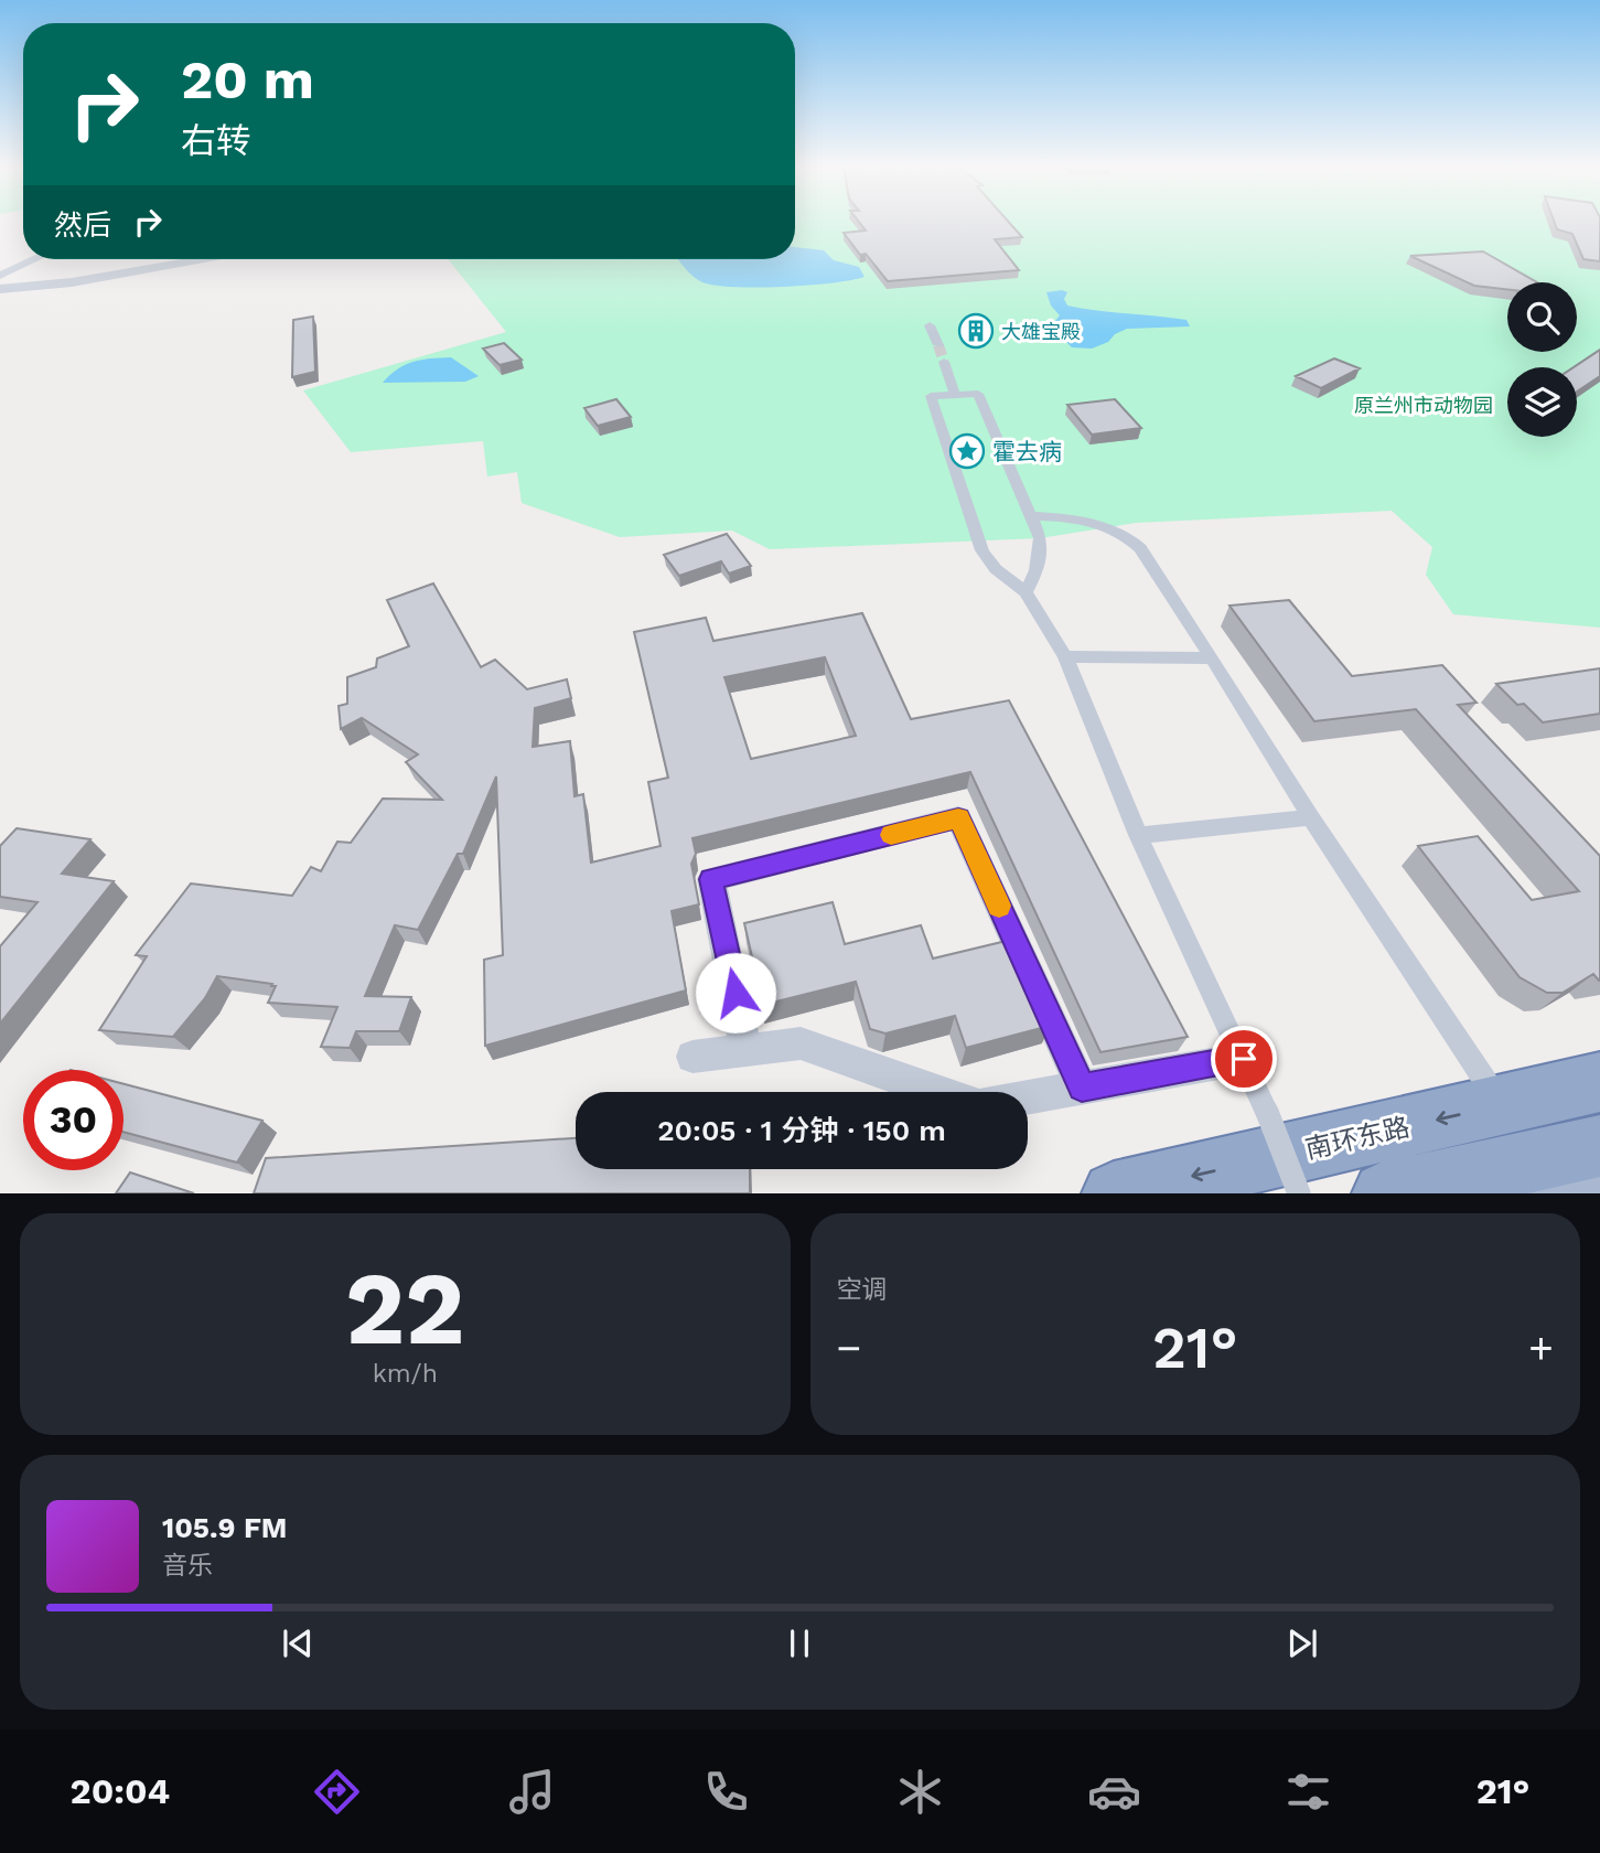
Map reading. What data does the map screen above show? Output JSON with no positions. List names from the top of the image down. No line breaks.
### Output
{"streets":{"highway":["南环东路"]},"parks":["原兰州市动物园"],"places":{"building":["大雄宝殿"],"place":["霍去病"]},"page":{"turn":["20 m","右转"],"then":"然后","limit":"30","trip":"20:05 · 1 分钟 · 150 m","tile":[["22","km/h"],"空调"],"heat":["−","21°","+"],"song":["105.9 FM","音乐"],"tabs":["20:04","21°"]}}
